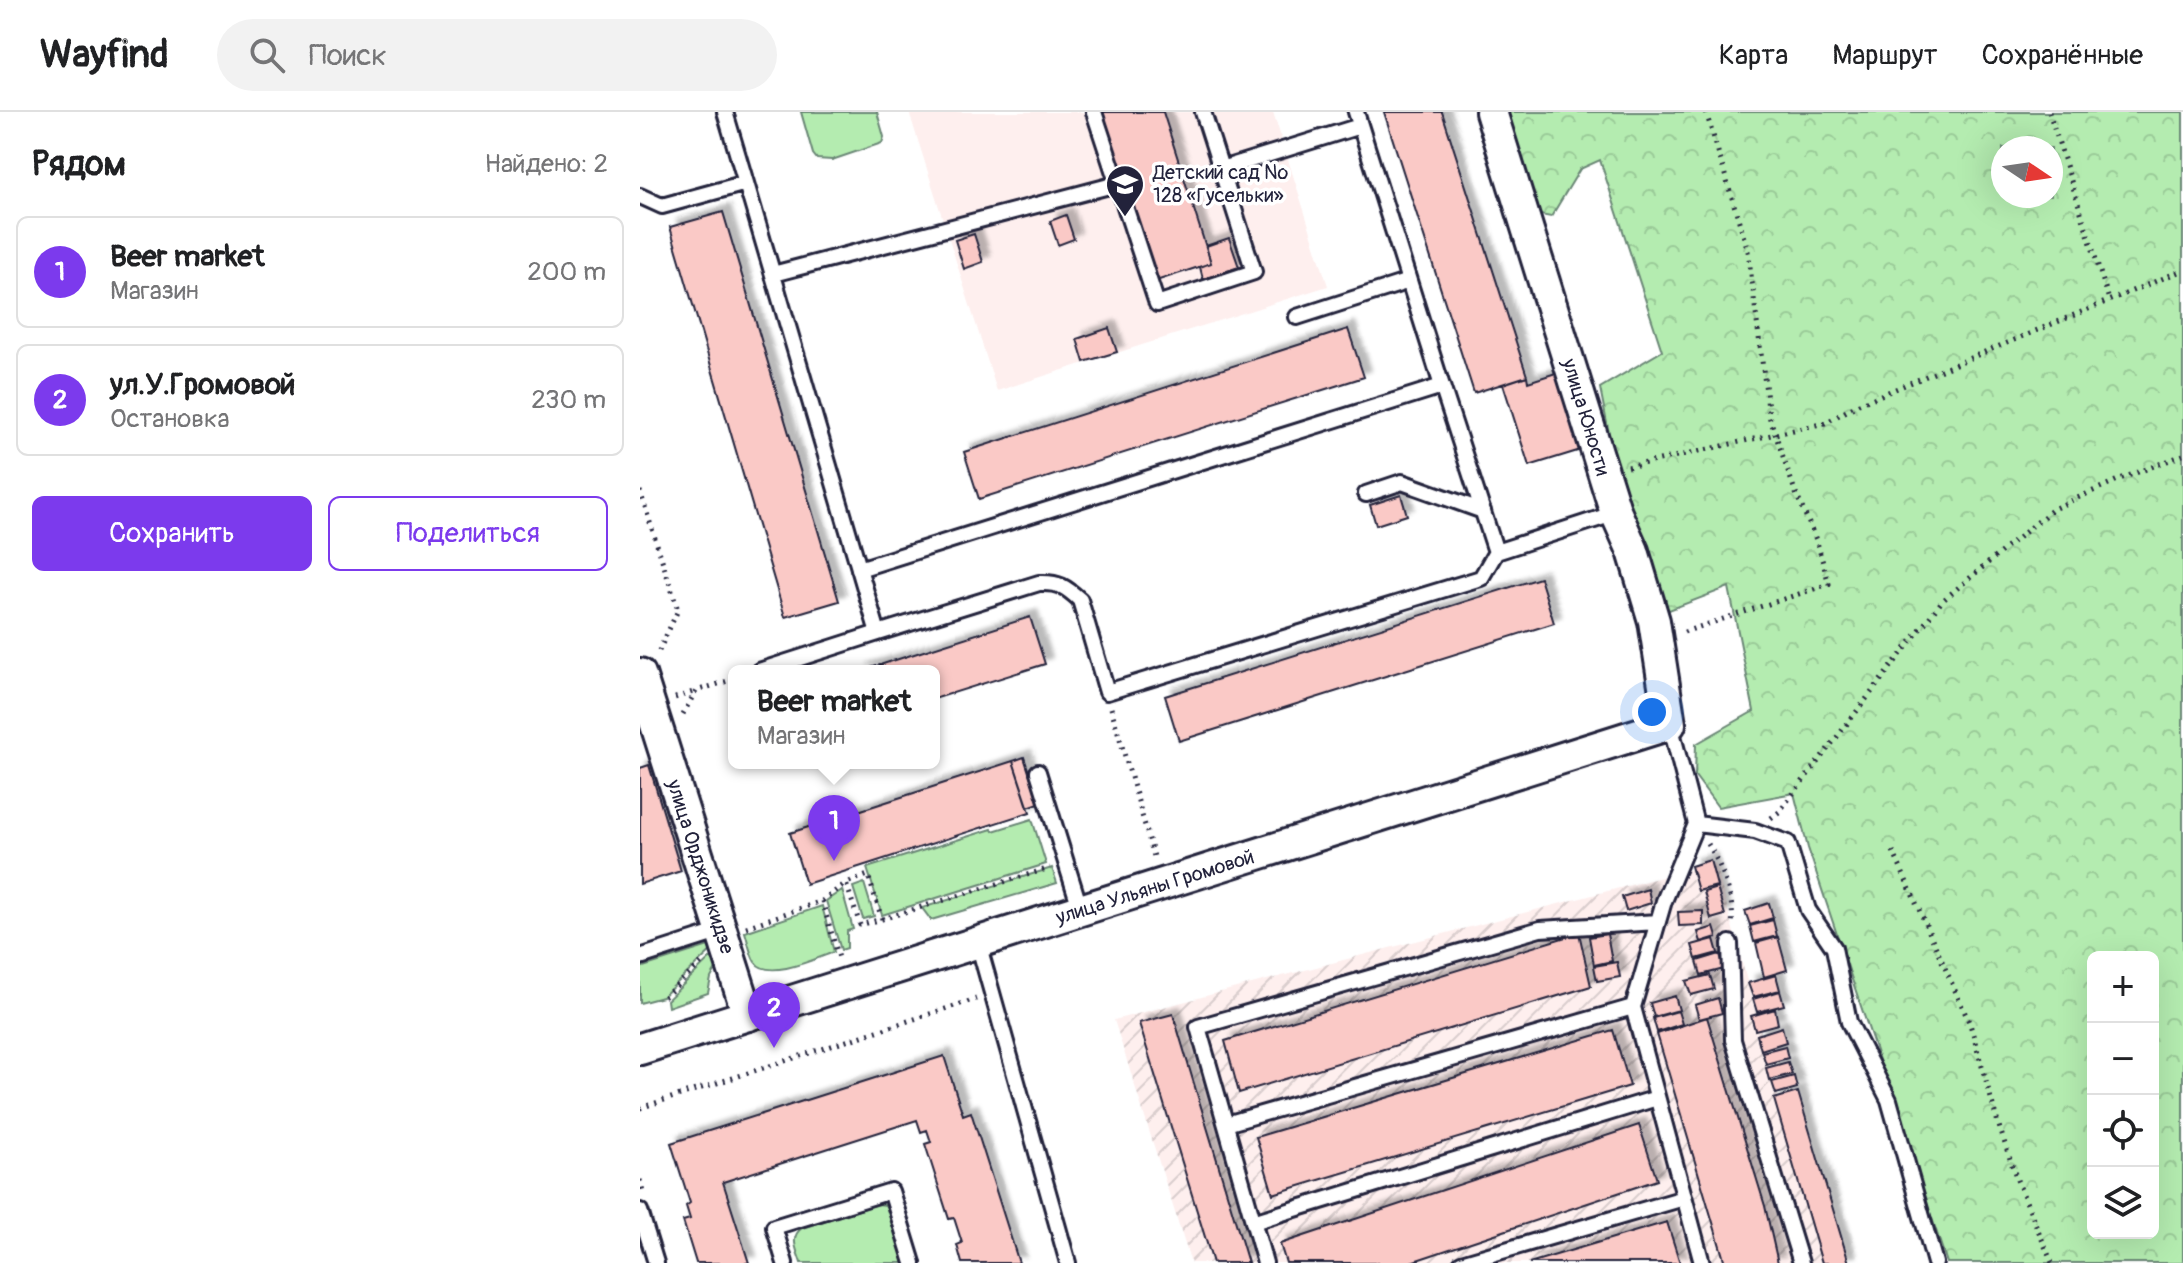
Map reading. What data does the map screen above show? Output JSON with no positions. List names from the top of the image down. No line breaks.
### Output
{"streets":{"street":["улица Юности","улица Орджоникидзе","улица Ульяны Громовой"]},"crossings":[["улица Юности","улица Ульяны Громовой"],["улица Орджоникидзе","улица Ульяны Громовой"]],"places":{"school or university":["Детский сад № 128 «Гусельки»"]},"north":"right","page":{"header":"Wayfind","search":"Поиск","nav":["Карта","Маршрут","Сохранённые"],"heading":["Рядом","Найдено: 2"],"list":[{"mark":"1","name":"Beer market","note":"Магазин","value":"200 m"},{"mark":"2","name":"ул.У.Громовой","note":"Остановка","value":"230 m"}],"buttons":["Сохранить","Поделиться"],"popup":["Beer market","Магазин"],"pins":["1","2"],"map_buttons":["+","−"]}}
